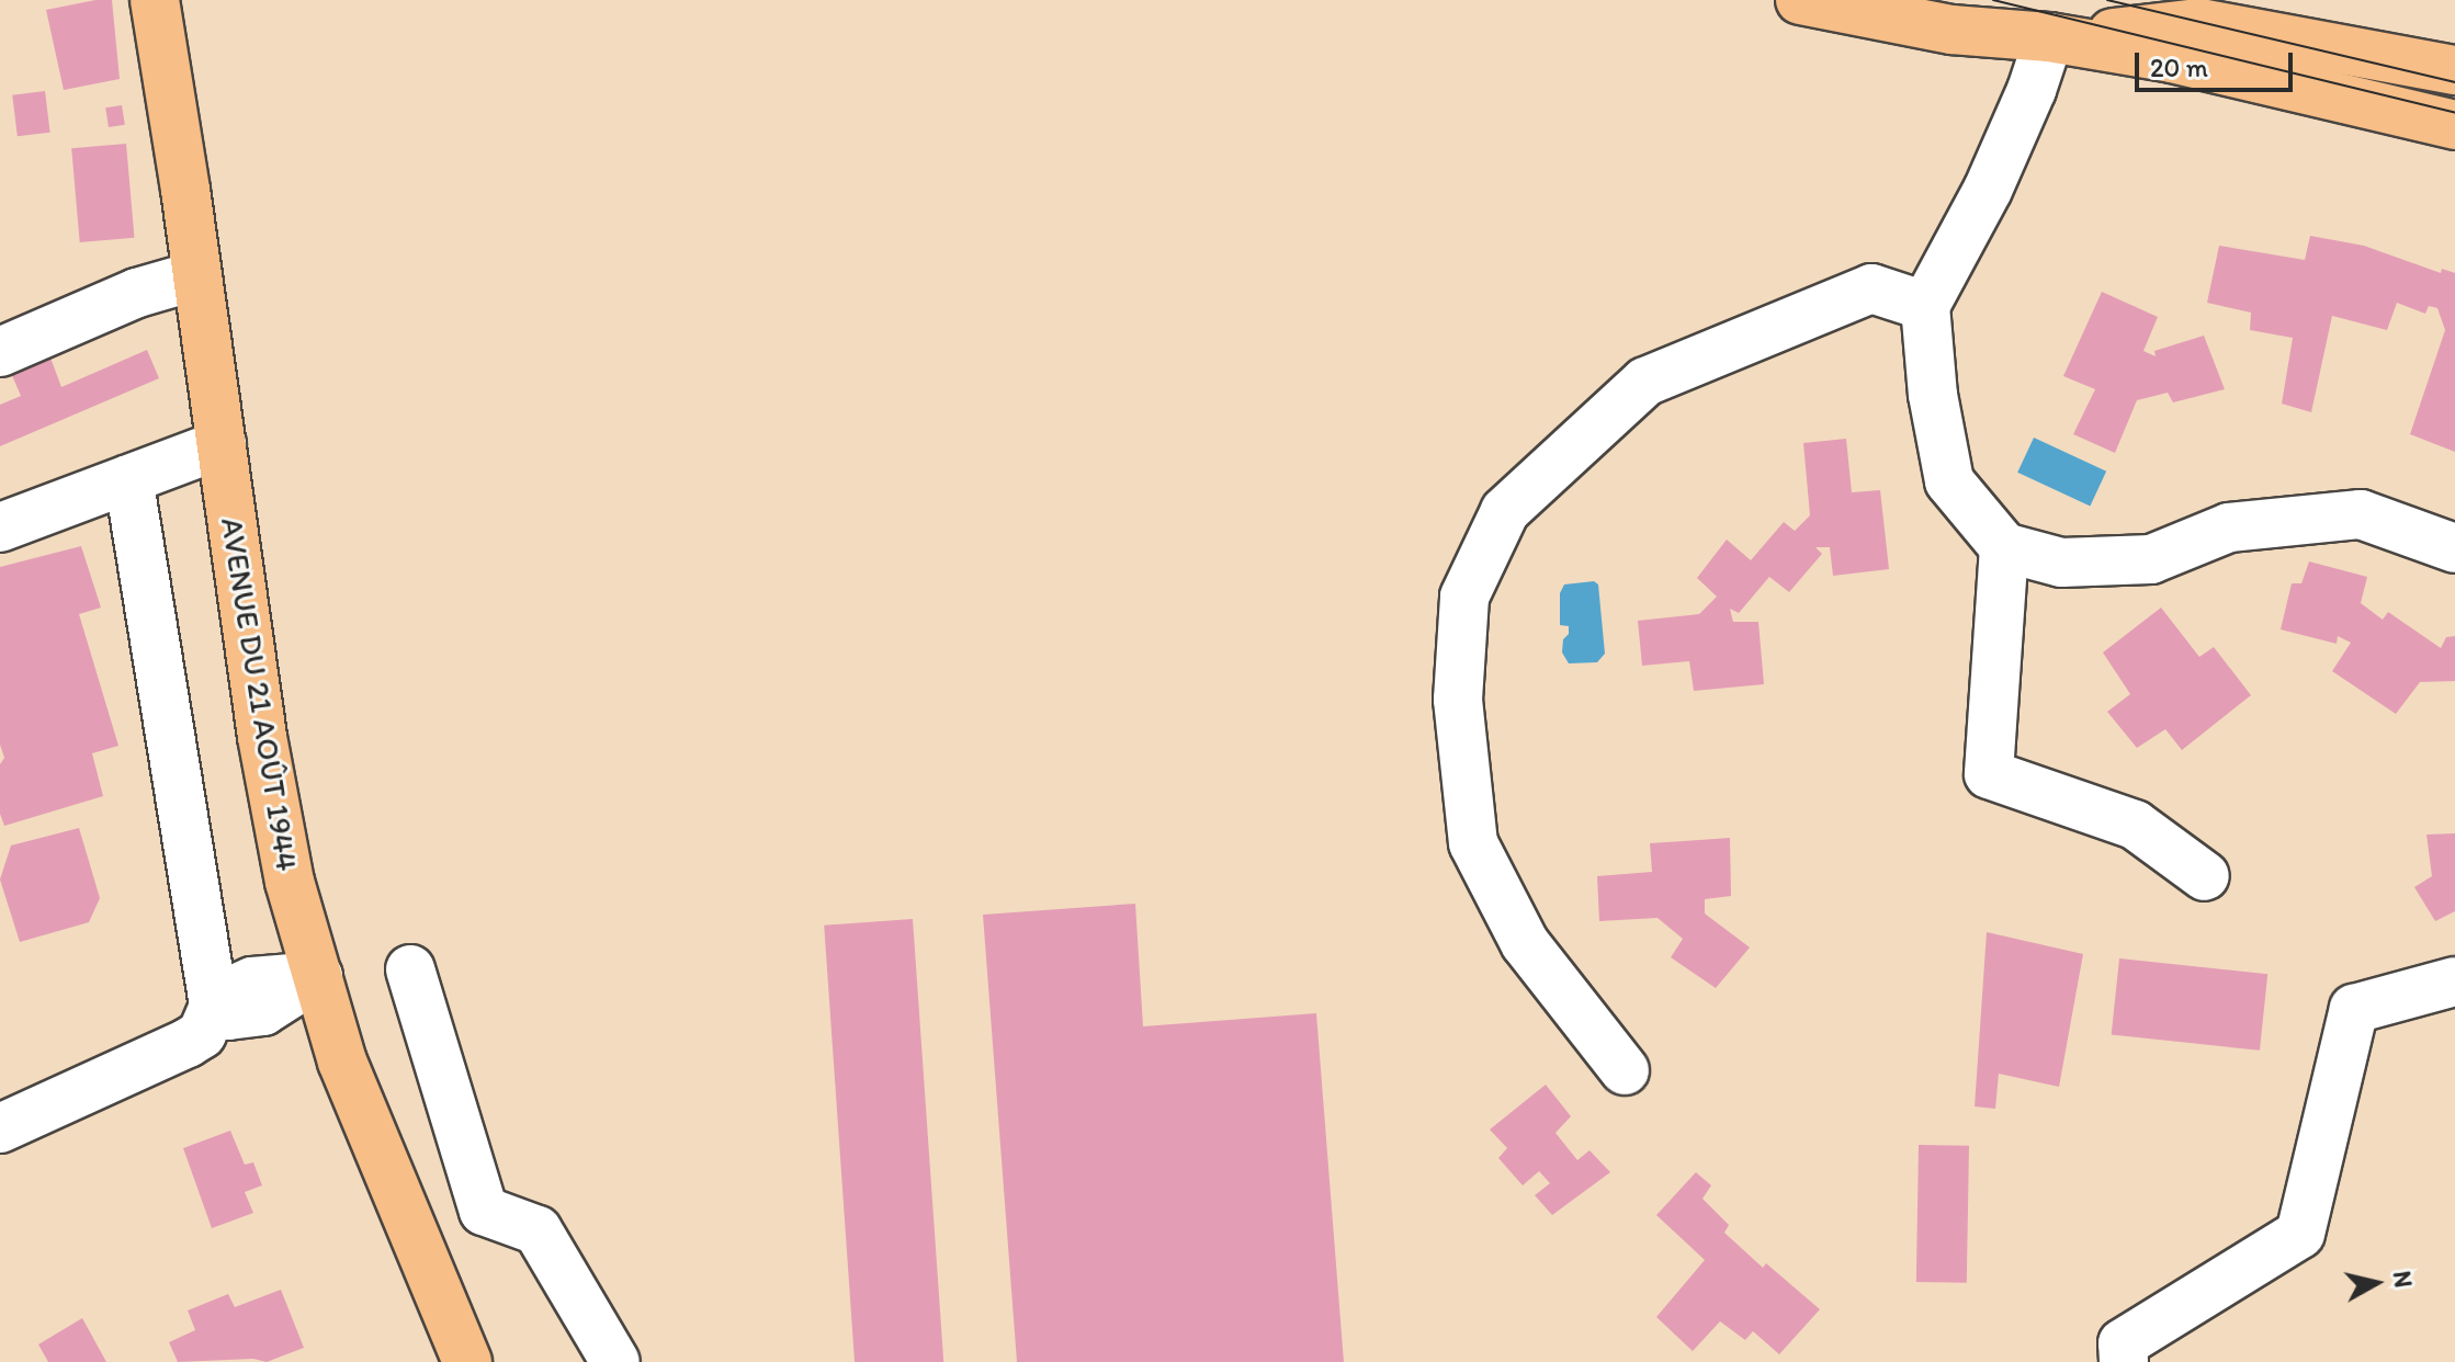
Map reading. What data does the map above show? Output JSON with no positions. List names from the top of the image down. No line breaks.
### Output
{"streets":{"main road":["AVENUE DU 21 AOÛT 1944"]},"scale_bar":"20 m","north":"right"}
